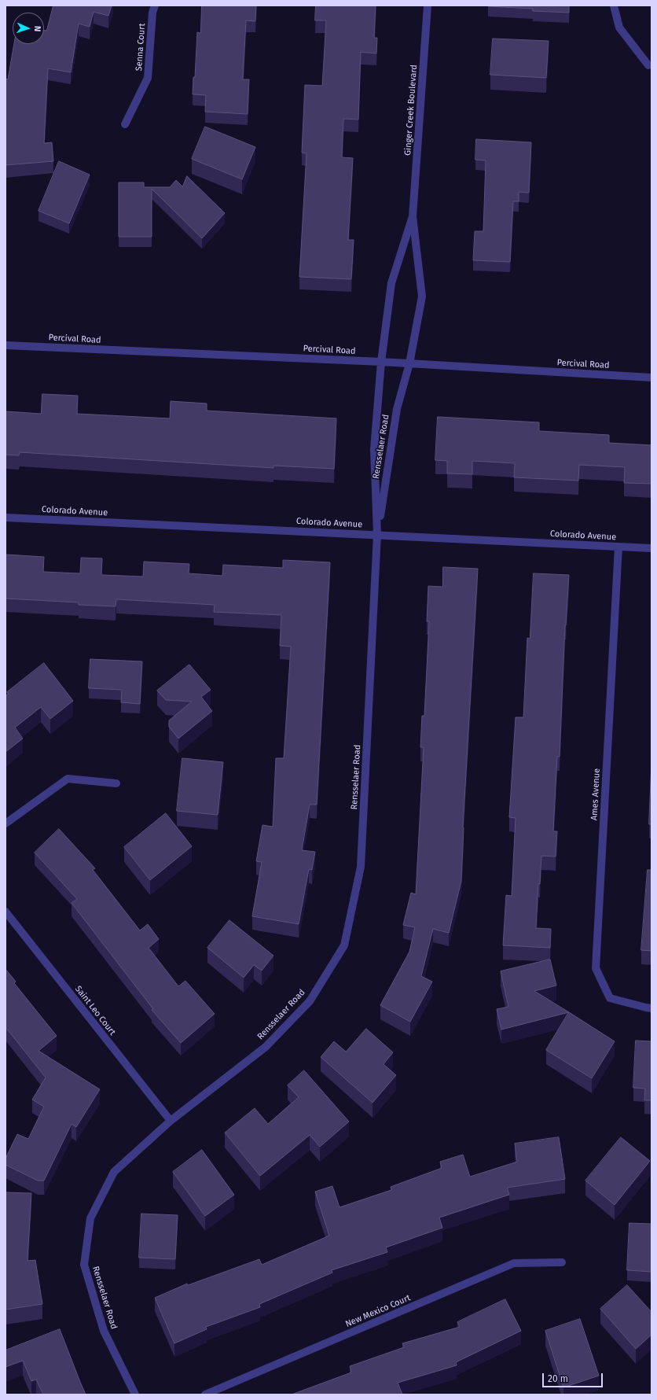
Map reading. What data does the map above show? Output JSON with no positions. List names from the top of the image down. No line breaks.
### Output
{"streets":{"street":["Senna Court","Ginger Creek Boulevard","Percival Road","Rensselaer Road","Colorado Avenue","Ames Avenue","Saint Leo Court","New Mexico Court"]},"crossings":[["Ginger Creek Boulevard","Percival Road"],["Ginger Creek Boulevard","Rensselaer Road"],["Percival Road","Rensselaer Road"],["Rensselaer Road","Colorado Avenue"],["Rensselaer Road","Saint Leo Court"],["Colorado Avenue","Ames Avenue"]],"scale_bar":"20 m","north":"right"}
